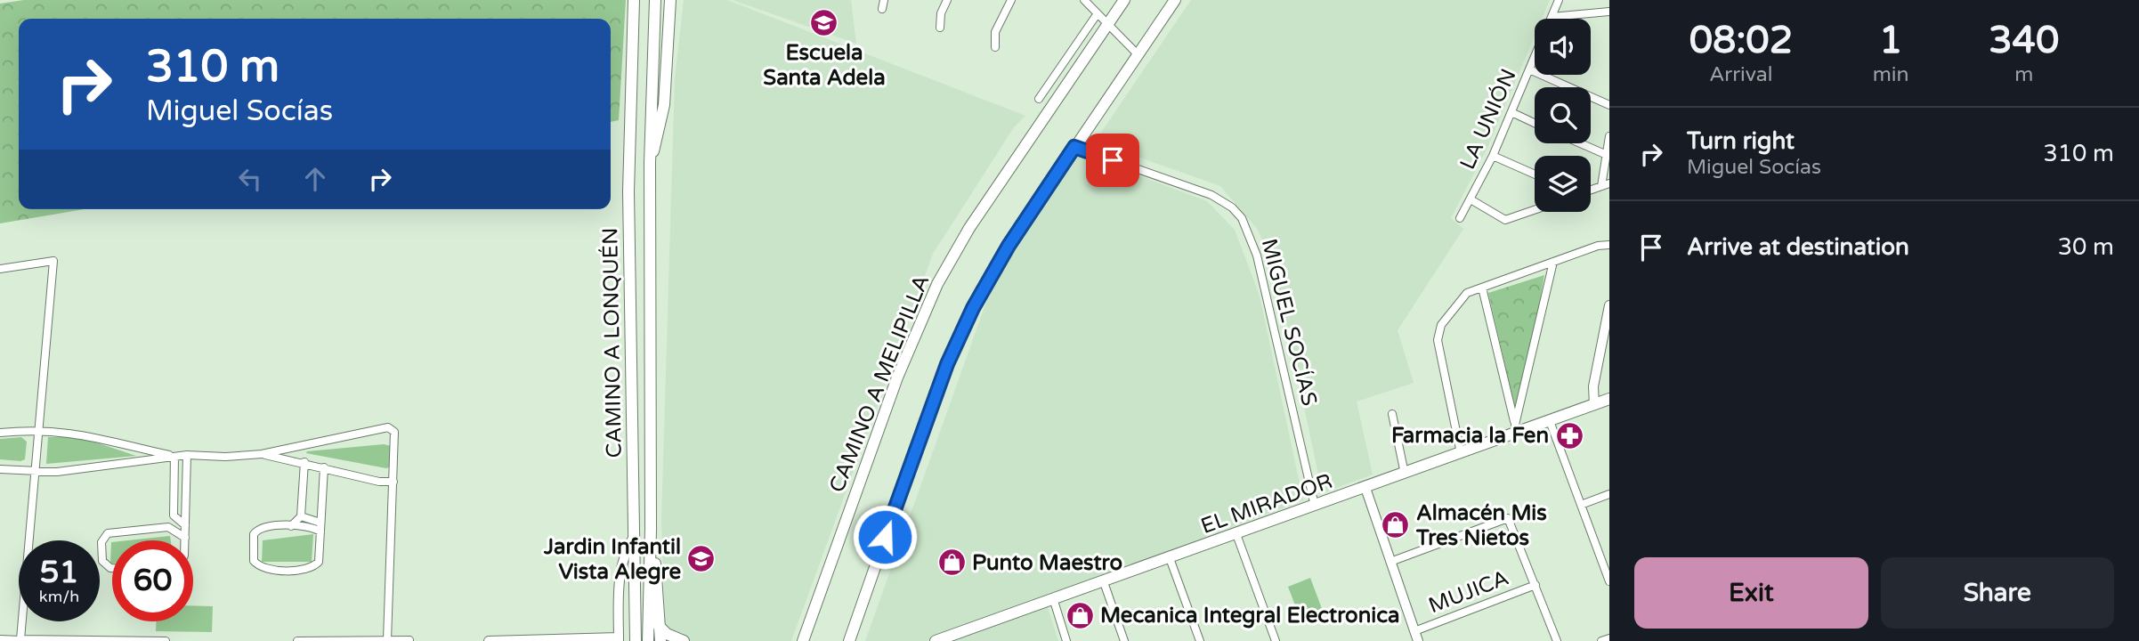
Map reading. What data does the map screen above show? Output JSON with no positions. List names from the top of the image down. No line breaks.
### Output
{"streets":{"main road":["CAMINO A LONQUÉN","CAMINO A MELIPILLA","EL MIRADOR"],"street":["LA UNIÓN","MIGUEL SOCÍAS","MUJICA"]},"crossings":[["MIGUEL SOCÍAS","EL MIRADOR"]],"places":{"school or university":["Escuela Santa Adela","Jardin Infantil Vista Alegre"],"pharmacy":["Farmacia la Fen"],"shop":["Almacén Mis Tres Nietos","Punto Maestro","Mecanica Integral Electronica"]},"page":{"eta":["08:02","Arrival","1","min","340","m"],"turn":["310 m","Miguel Socías"],"list":[{"name":"Turn right","note":"Miguel Socías","value":"310 m"},{"name":"Arrive at destination","value":"30 m"}],"speed":"51 km/h","limit":"60","buttons":["Exit","Share"]}}
